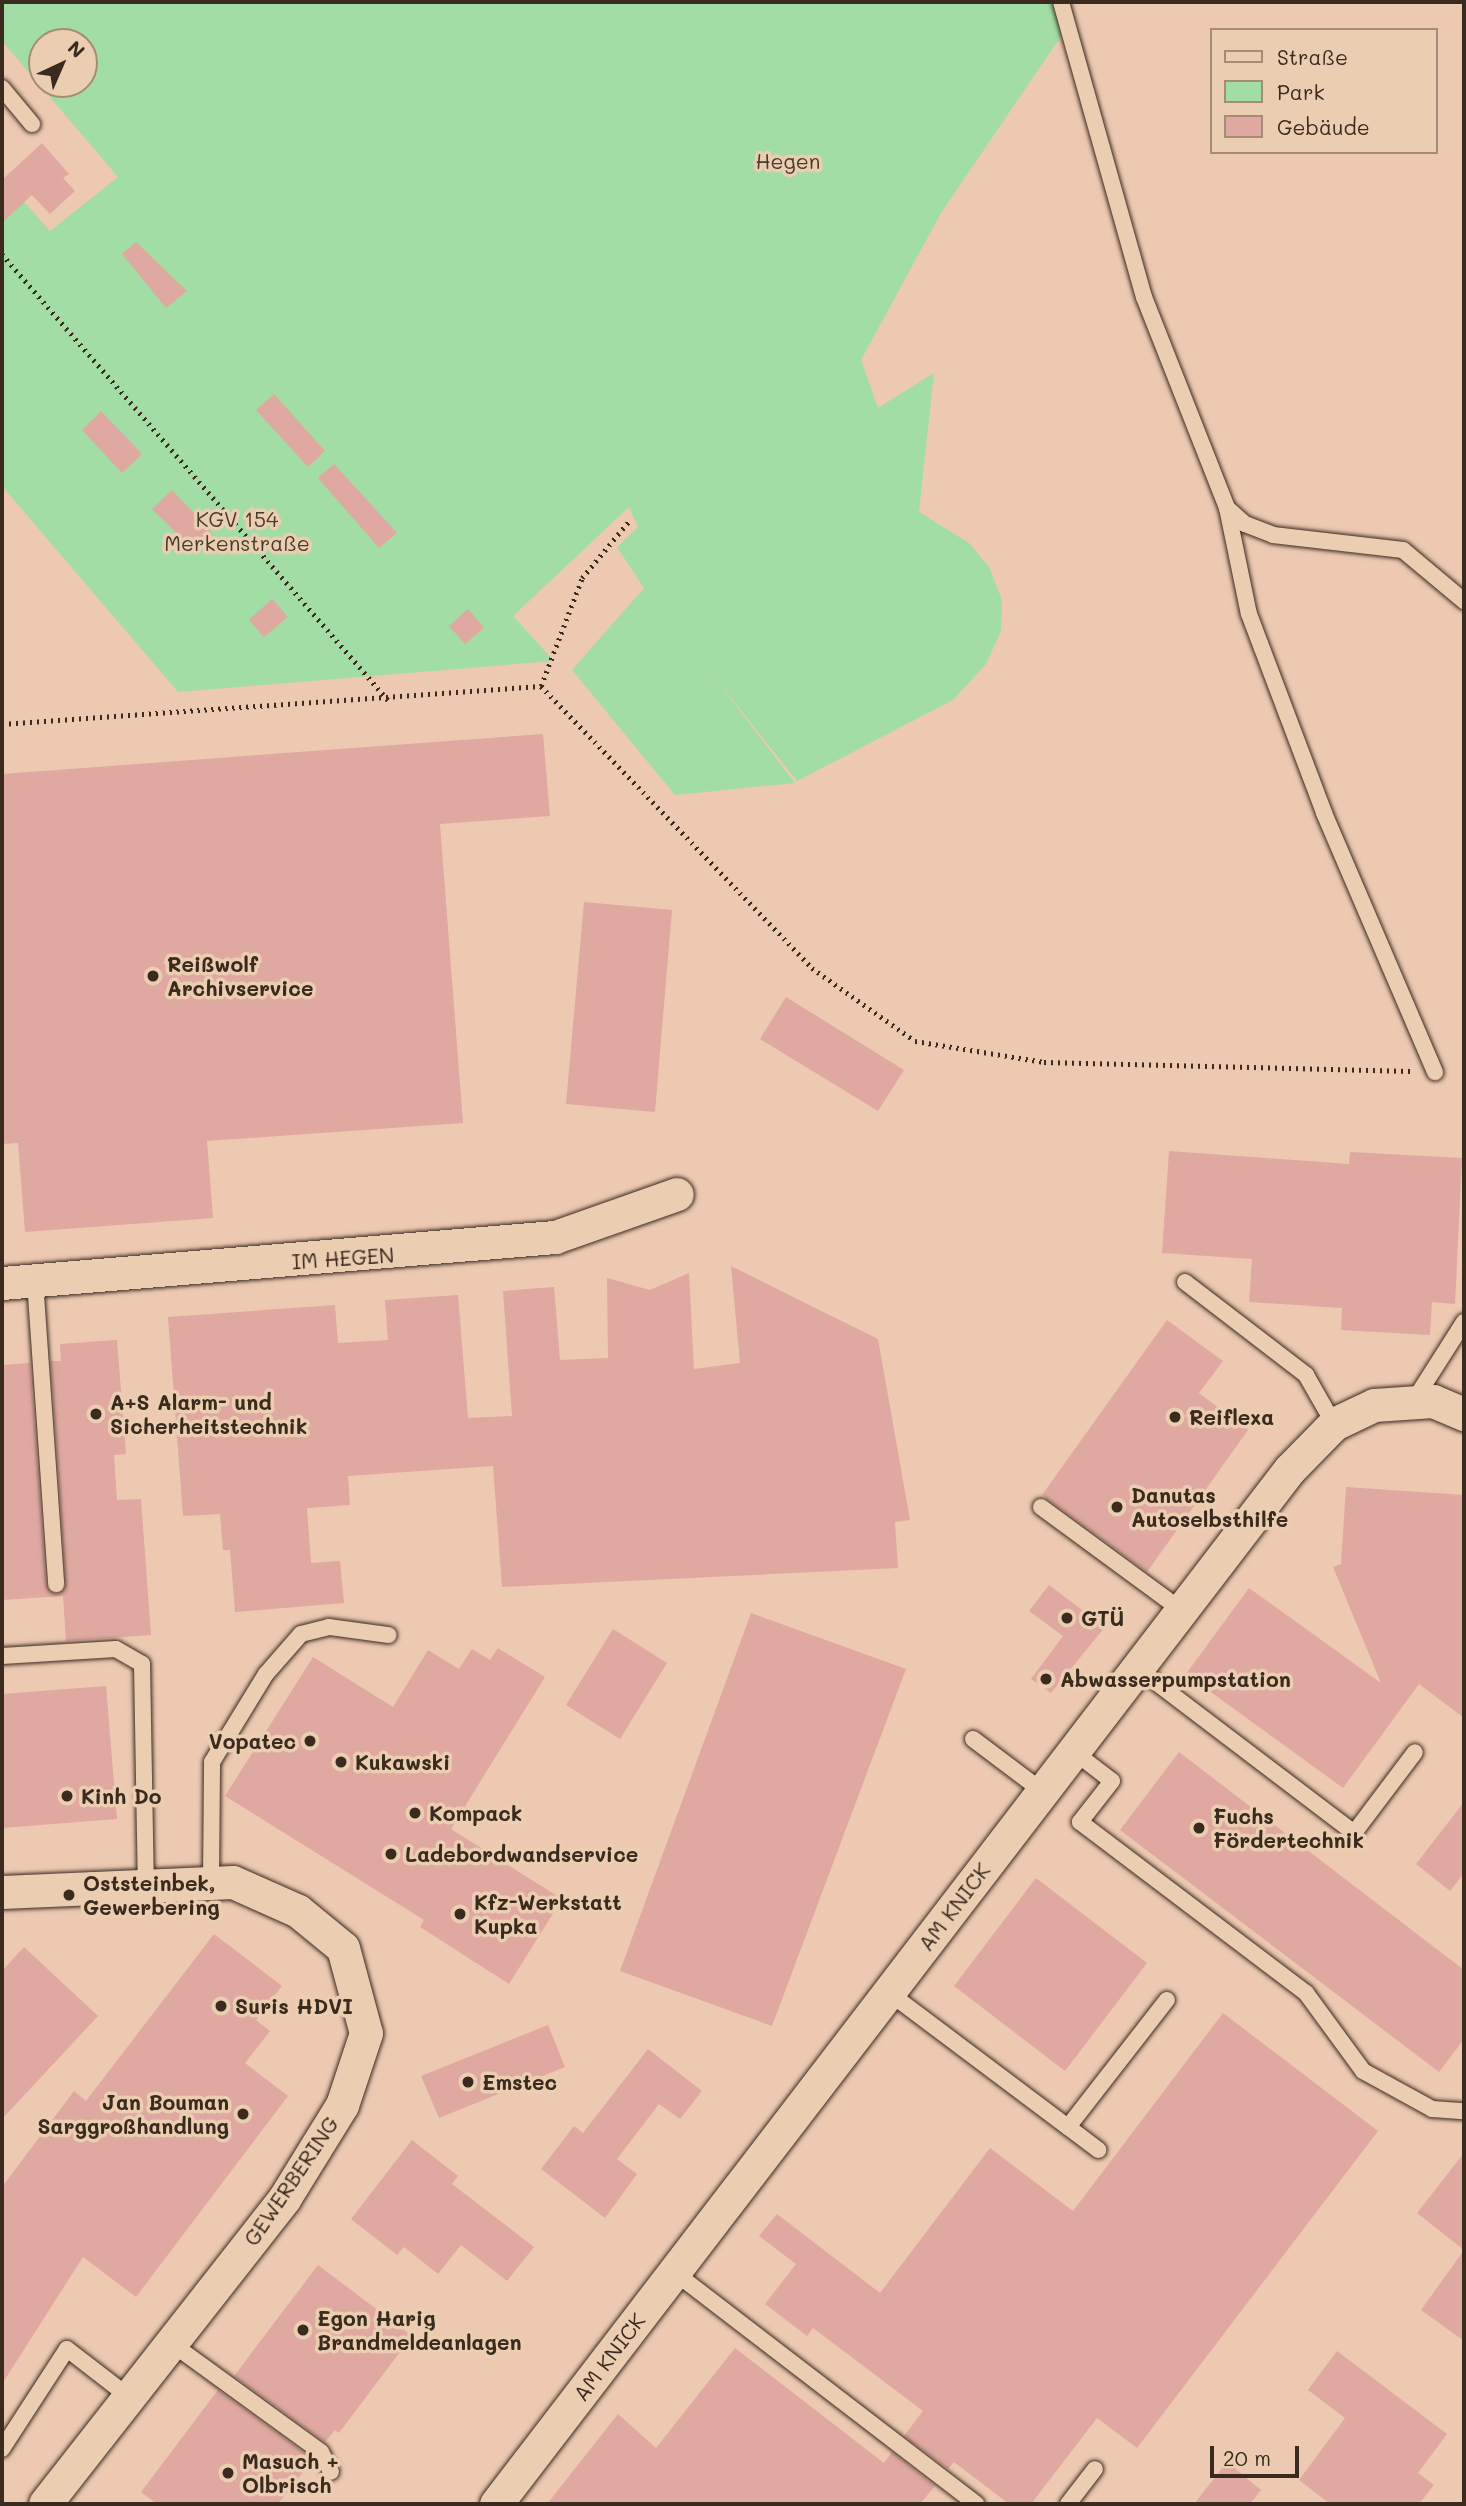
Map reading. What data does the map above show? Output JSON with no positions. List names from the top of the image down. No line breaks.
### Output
{"streets":{"street":["IM HEGEN","AM KNICK","GEWERBERING"]},"parks":["Hegen","KGV 154 Merkenstraße"],"places":["Reißwolf Archivservice","A+S Alarm- und Sicherheitstechnik","Reiflexa","Danutas Autoselbsthilfe","GTÜ","Abwasserpumpstation","Vopatec","Kukawski","Kinh Do","Kompack","Fuchs Fördertechnik","Ladebordwandservice","Oststeinbek, Gewerbering","Kfz-Werkstatt Kupka","Suris HDVI","Emstec","Jan Bouman Sarggroßhandlung","Egon Harig Brandmeldeanlagen","Masuch + Olbrisch"],"legend":["Straße","Park","Gebäude"],"scale_bar":"20 m","north":"top right"}
